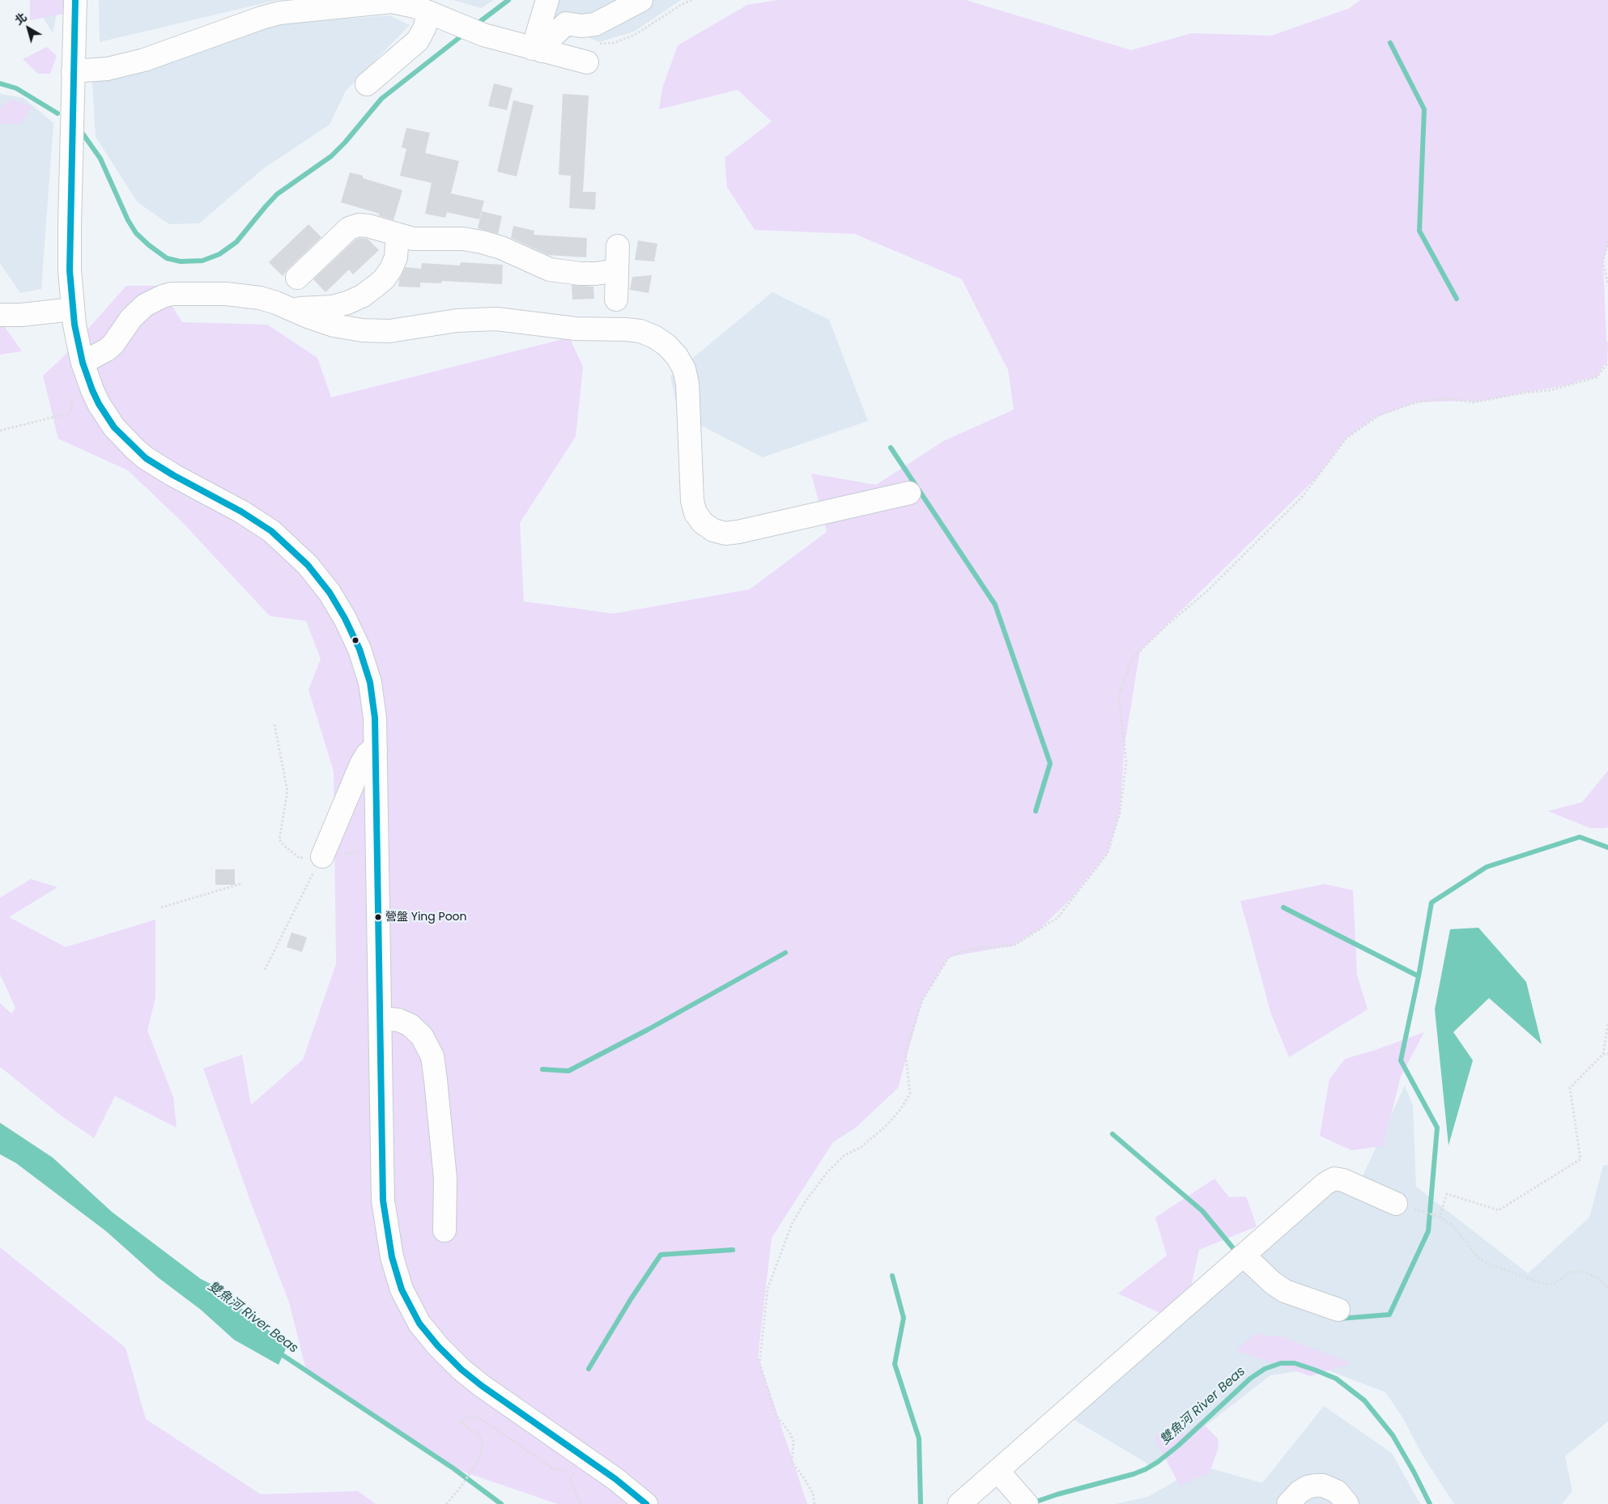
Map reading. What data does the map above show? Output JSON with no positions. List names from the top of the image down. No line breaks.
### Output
{"water":["雙魚河 River Beas"],"places":["營盤 Ying Poon"],"north":"top left"}
